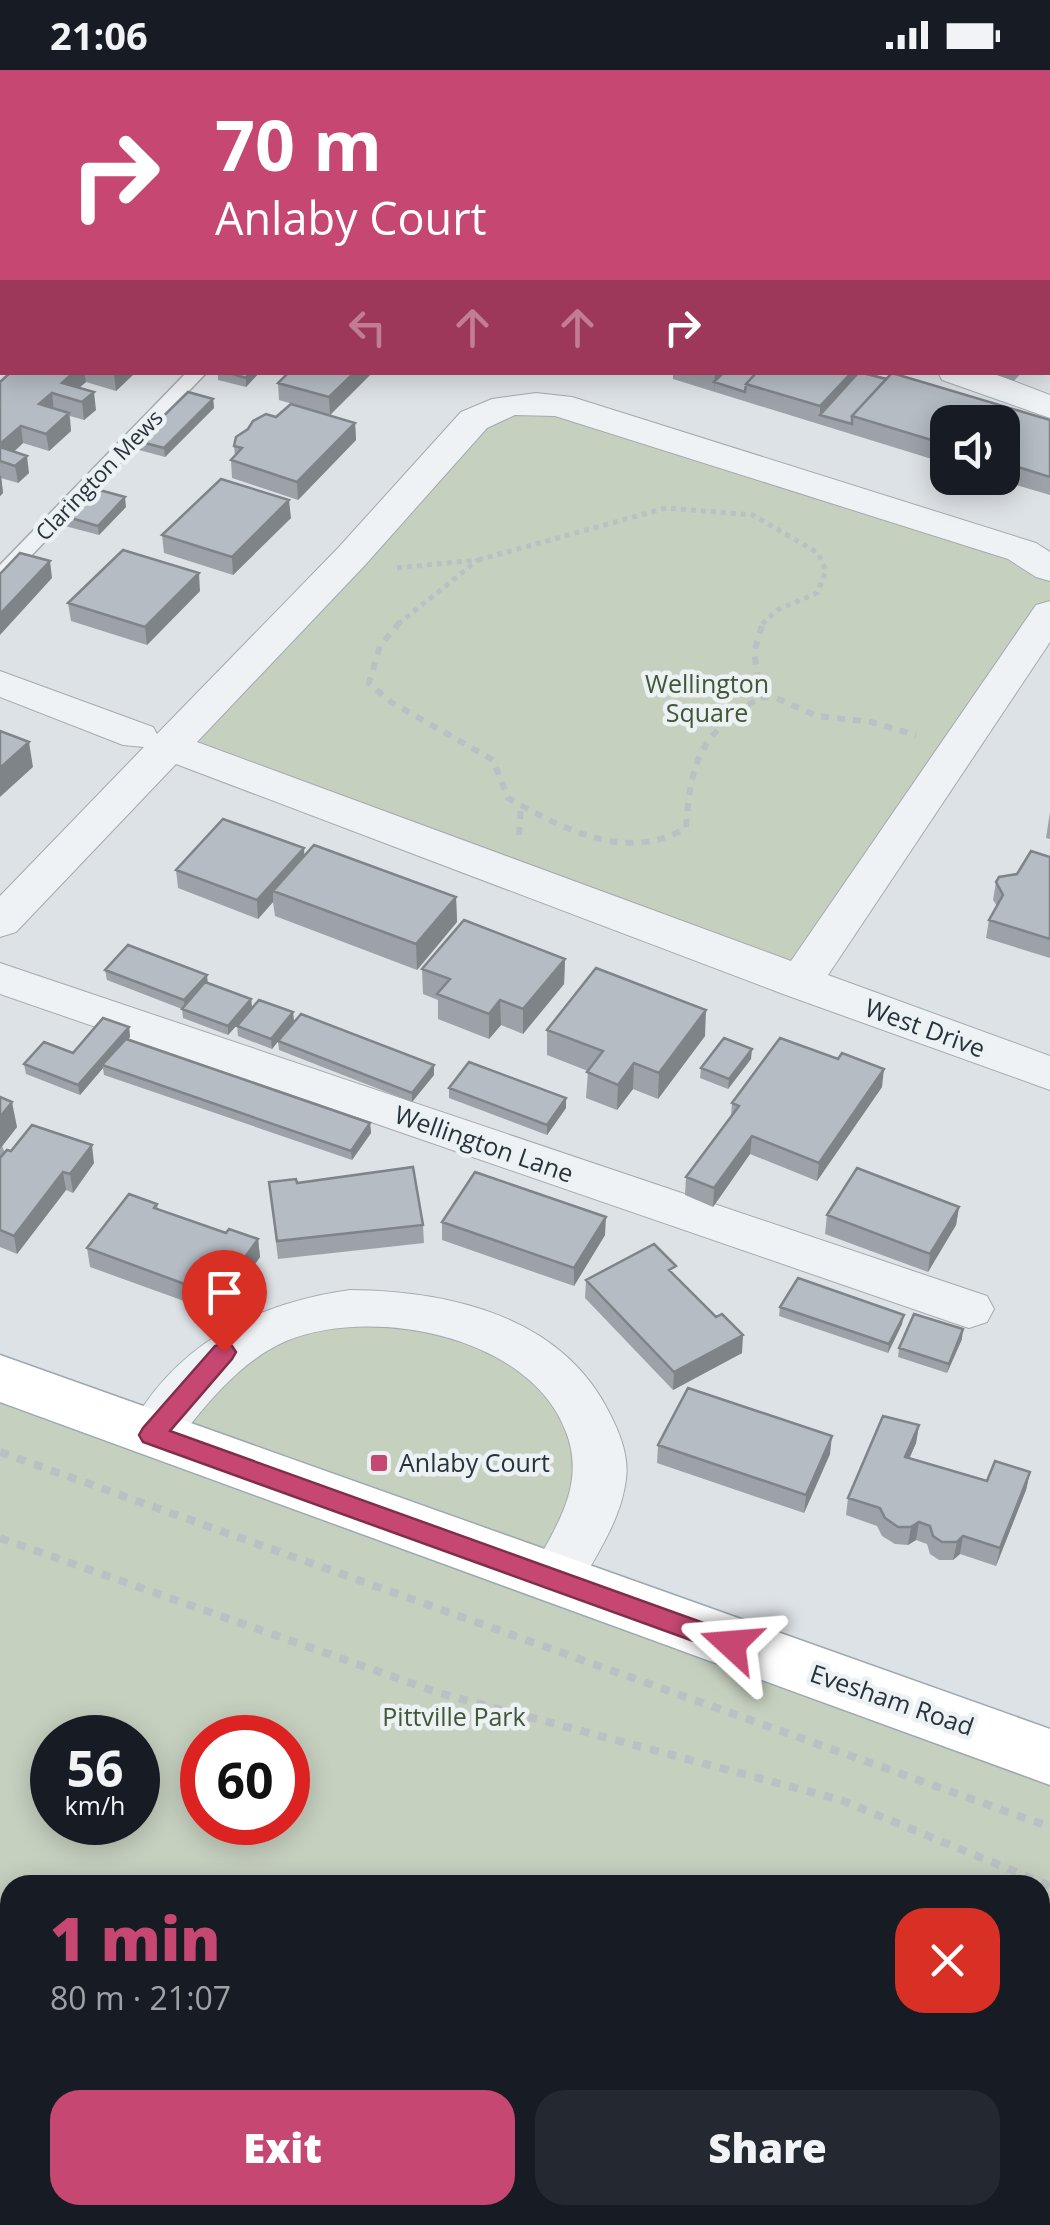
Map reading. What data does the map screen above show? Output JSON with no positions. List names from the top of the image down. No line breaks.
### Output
{"streets":{"main road":["Evesham Road"],"street":["West Drive","Wellington Lane"],"lane":["Clarington Mews"]},"parks":["Wellington Square","Pittville Park"],"places":{"transit":["Anlaby Court"]},"page":{"status":"21:06","turn":["70 m","Anlaby Court"],"speed":"56 km/h","limit":"60","heading":["1 min","80 m · 21:07"],"buttons":["Exit","Share"]}}
